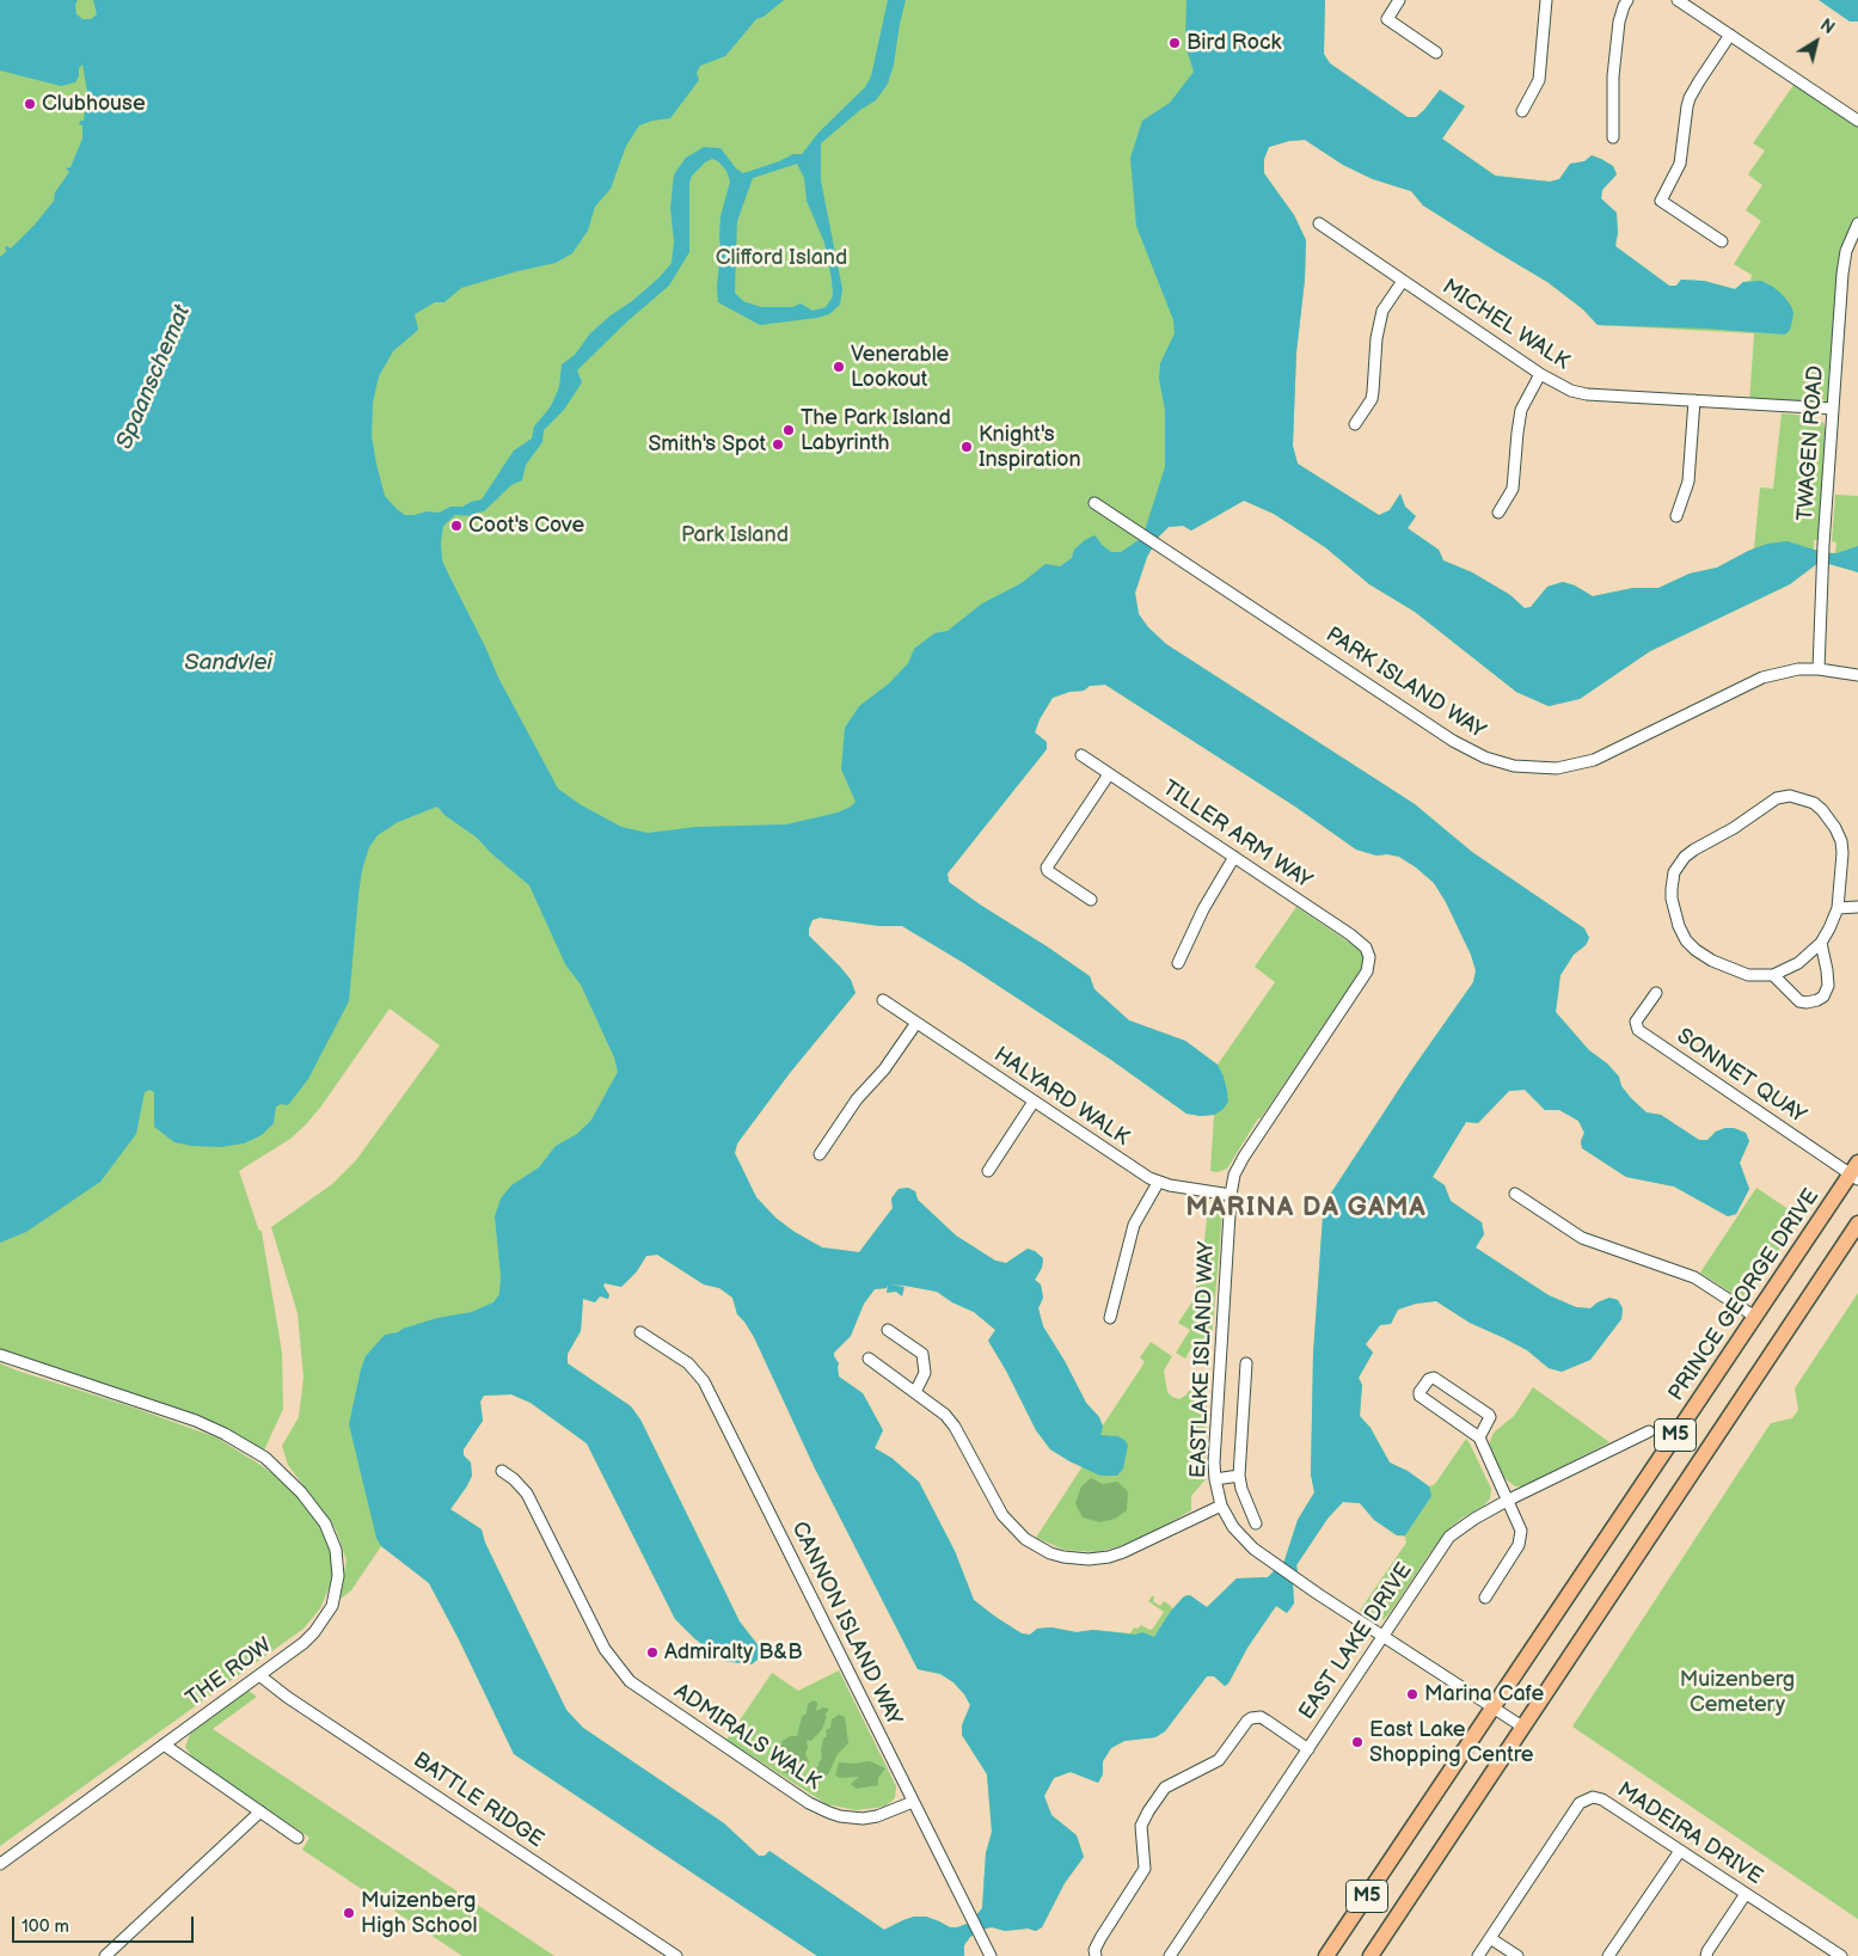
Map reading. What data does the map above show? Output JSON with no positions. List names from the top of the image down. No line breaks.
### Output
{"streets":{"main road":["PRINCE GEORGE DRIVE","M5"],"street":["MICHEL WALK","TWAGEN ROAD","PARK ISLAND WAY","TILLER ARM WAY","SONNET QUAY","HALYARD WALK","EASTLAKE ISLAND WAY","CANNON ISLAND WAY","EAST LAKE DRIVE","THE ROW","ADMIRALS WALK","BATTLE RIDGE","MADEIRA DRIVE"]},"crossings":[["MICHEL WALK","TWAGEN ROAD"],["TWAGEN ROAD","PARK ISLAND WAY"],["TILLER ARM WAY","EASTLAKE ISLAND WAY"],["SONNET QUAY","PRINCE GEORGE DRIVE"],["HALYARD WALK","EASTLAKE ISLAND WAY"],["PRINCE GEORGE DRIVE","EASTLAKE ISLAND WAY"],["EASTLAKE ISLAND WAY","M5"],["EASTLAKE ISLAND WAY","EAST LAKE DRIVE"],["CANNON ISLAND WAY","ADMIRALS WALK"],["THE ROW","BATTLE RIDGE"]],"districts":["MARINA DA GAMA"],"water":["Spaanschemat","Sandvlei"],"parks":["Clifford Island","Park Island","Muizenberg Cemetery"],"places":["Bird Rock","Clubhouse","Venerable Lookout","The Park Island Labyrinth","Smith's Spot","Knight's Inspiration","Coot's Cove","Admiralty B&B","Marina Cafe","East Lake Shopping Centre","Muizenberg High School"],"scale_bar":"100 m","north":"top right"}
